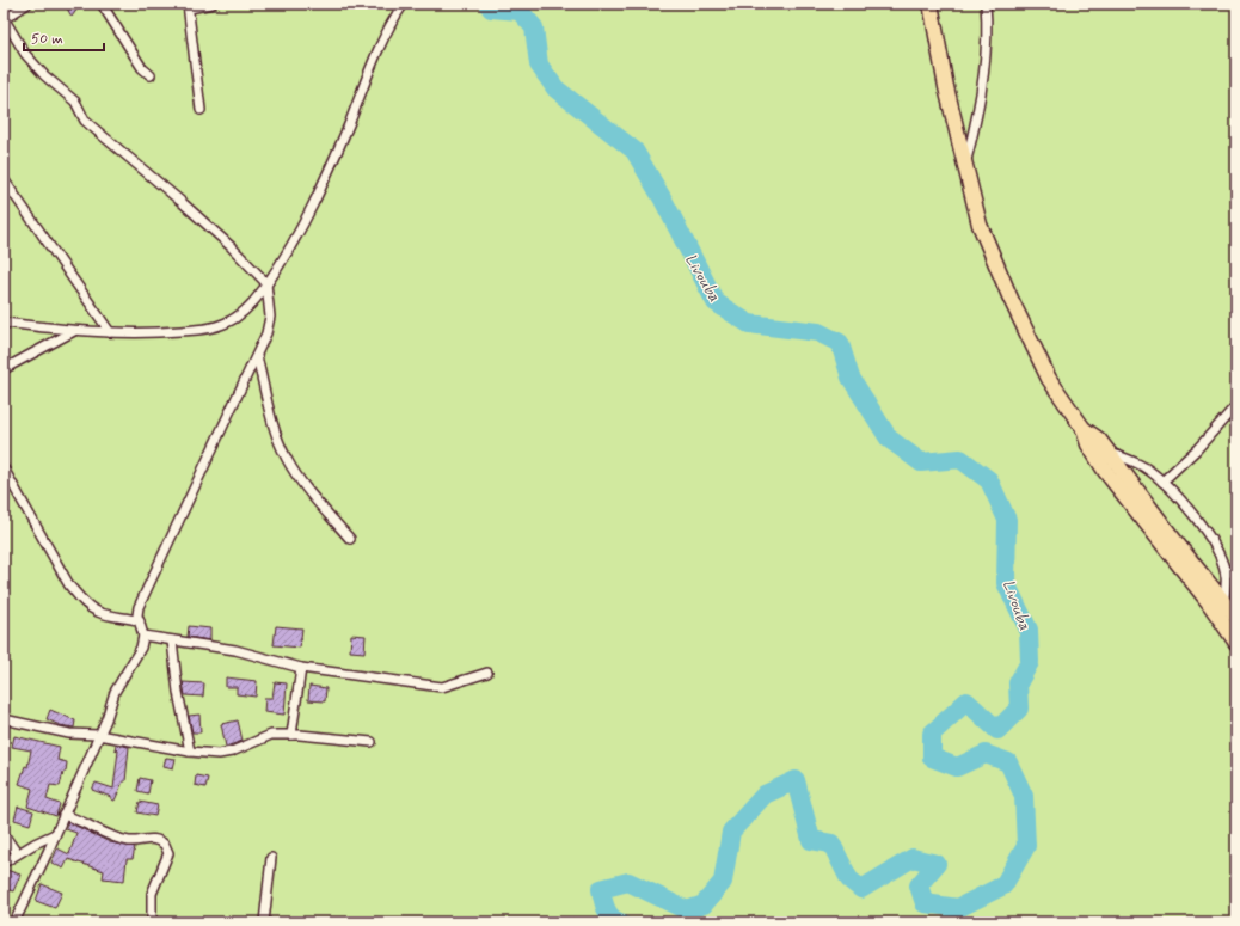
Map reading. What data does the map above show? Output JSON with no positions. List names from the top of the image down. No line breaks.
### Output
{"water":["Livouba"],"scale_bar":"50 m"}
